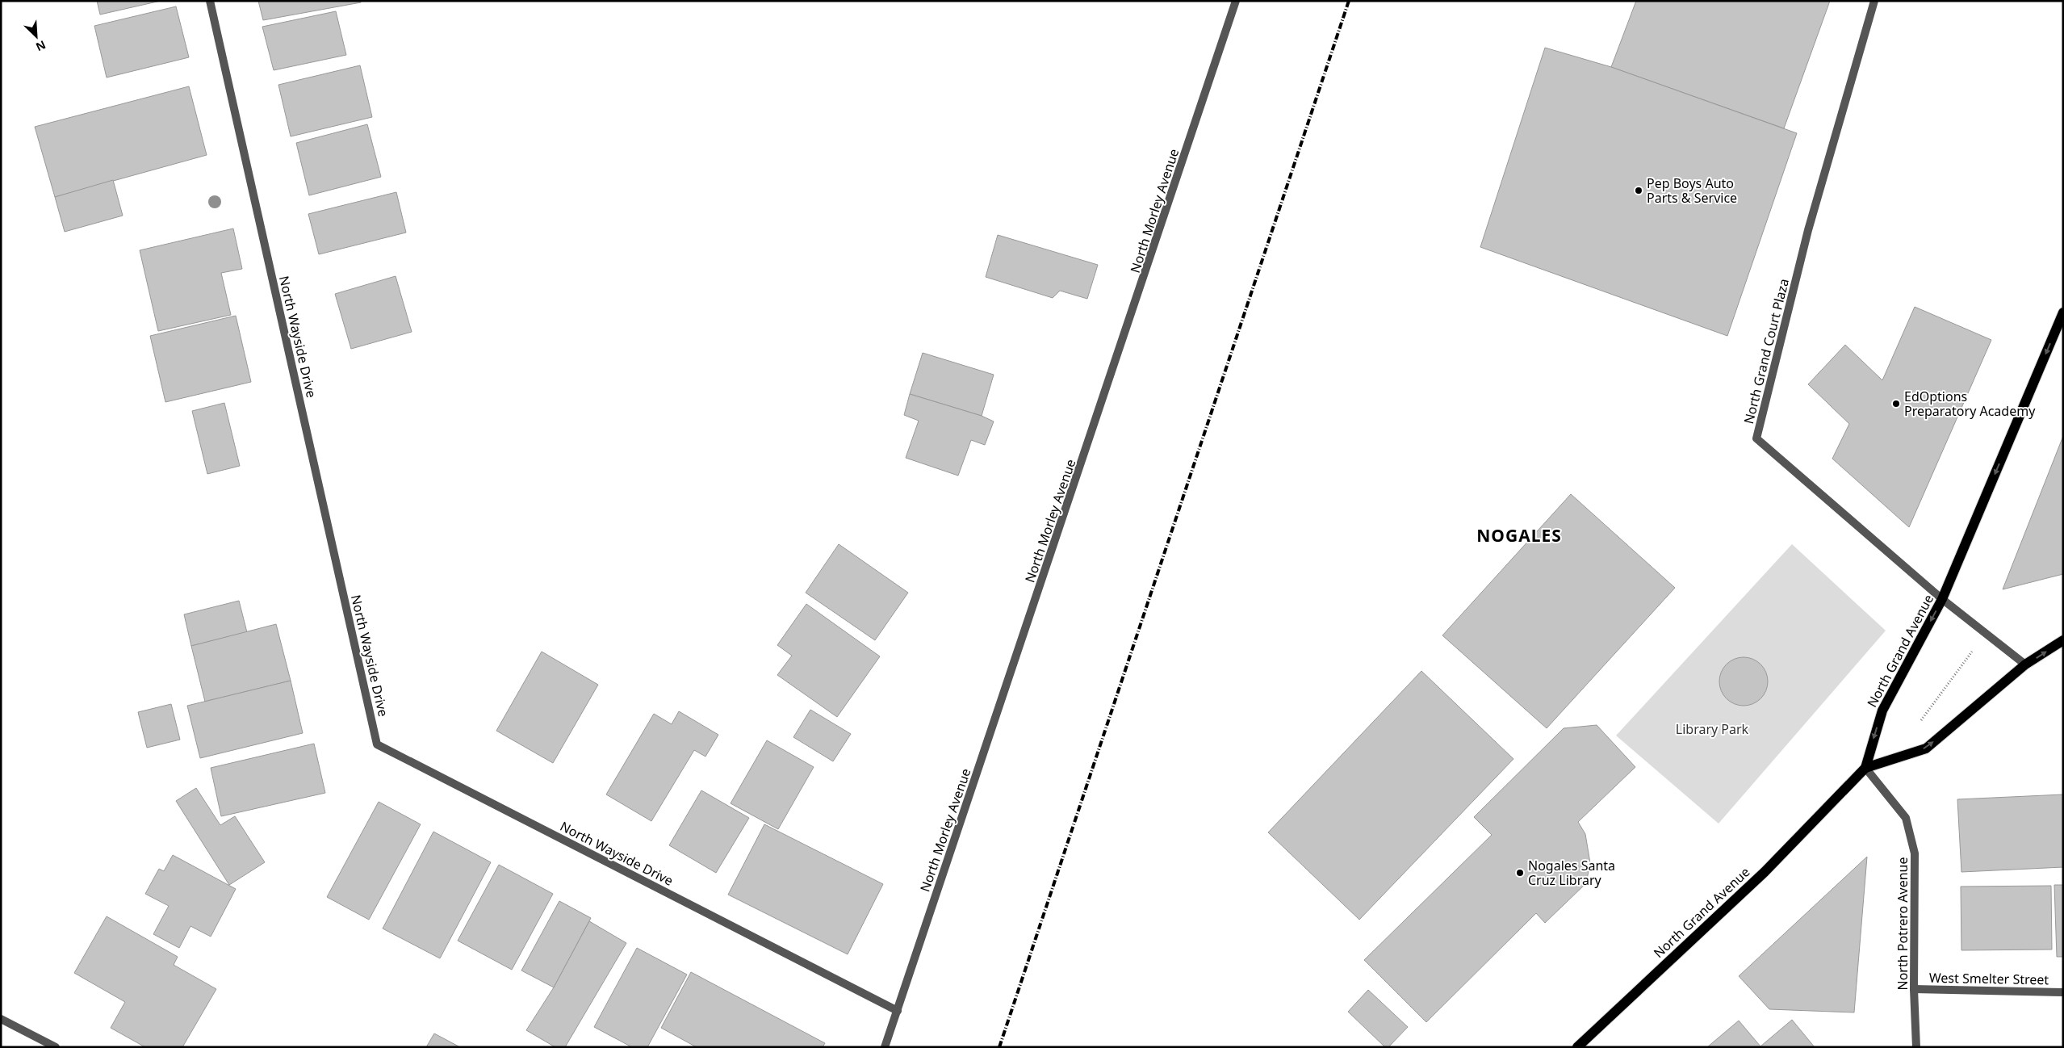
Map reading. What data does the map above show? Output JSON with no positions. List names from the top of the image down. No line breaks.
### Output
{"streets":{"main road":["North Grand Avenue"],"street":["North Morley Avenue","North Wayside Drive","North Grand Court Plaza","North Potrero Avenue","West Smelter Street"]},"crossings":[["North Morley Avenue","North Wayside Drive"],["North Grand Court Plaza","North Grand Avenue"],["North Grand Avenue","North Potrero Avenue"],["North Potrero Avenue","West Smelter Street"]],"one_way":["North Grand Avenue"],"districts":["NOGALES"],"parks":["Library Park"],"places":["Pep Boys Auto Parts & Service","EdOptions Preparatory Academy","Nogales Santa Cruz Library"],"north":"bottom right"}
